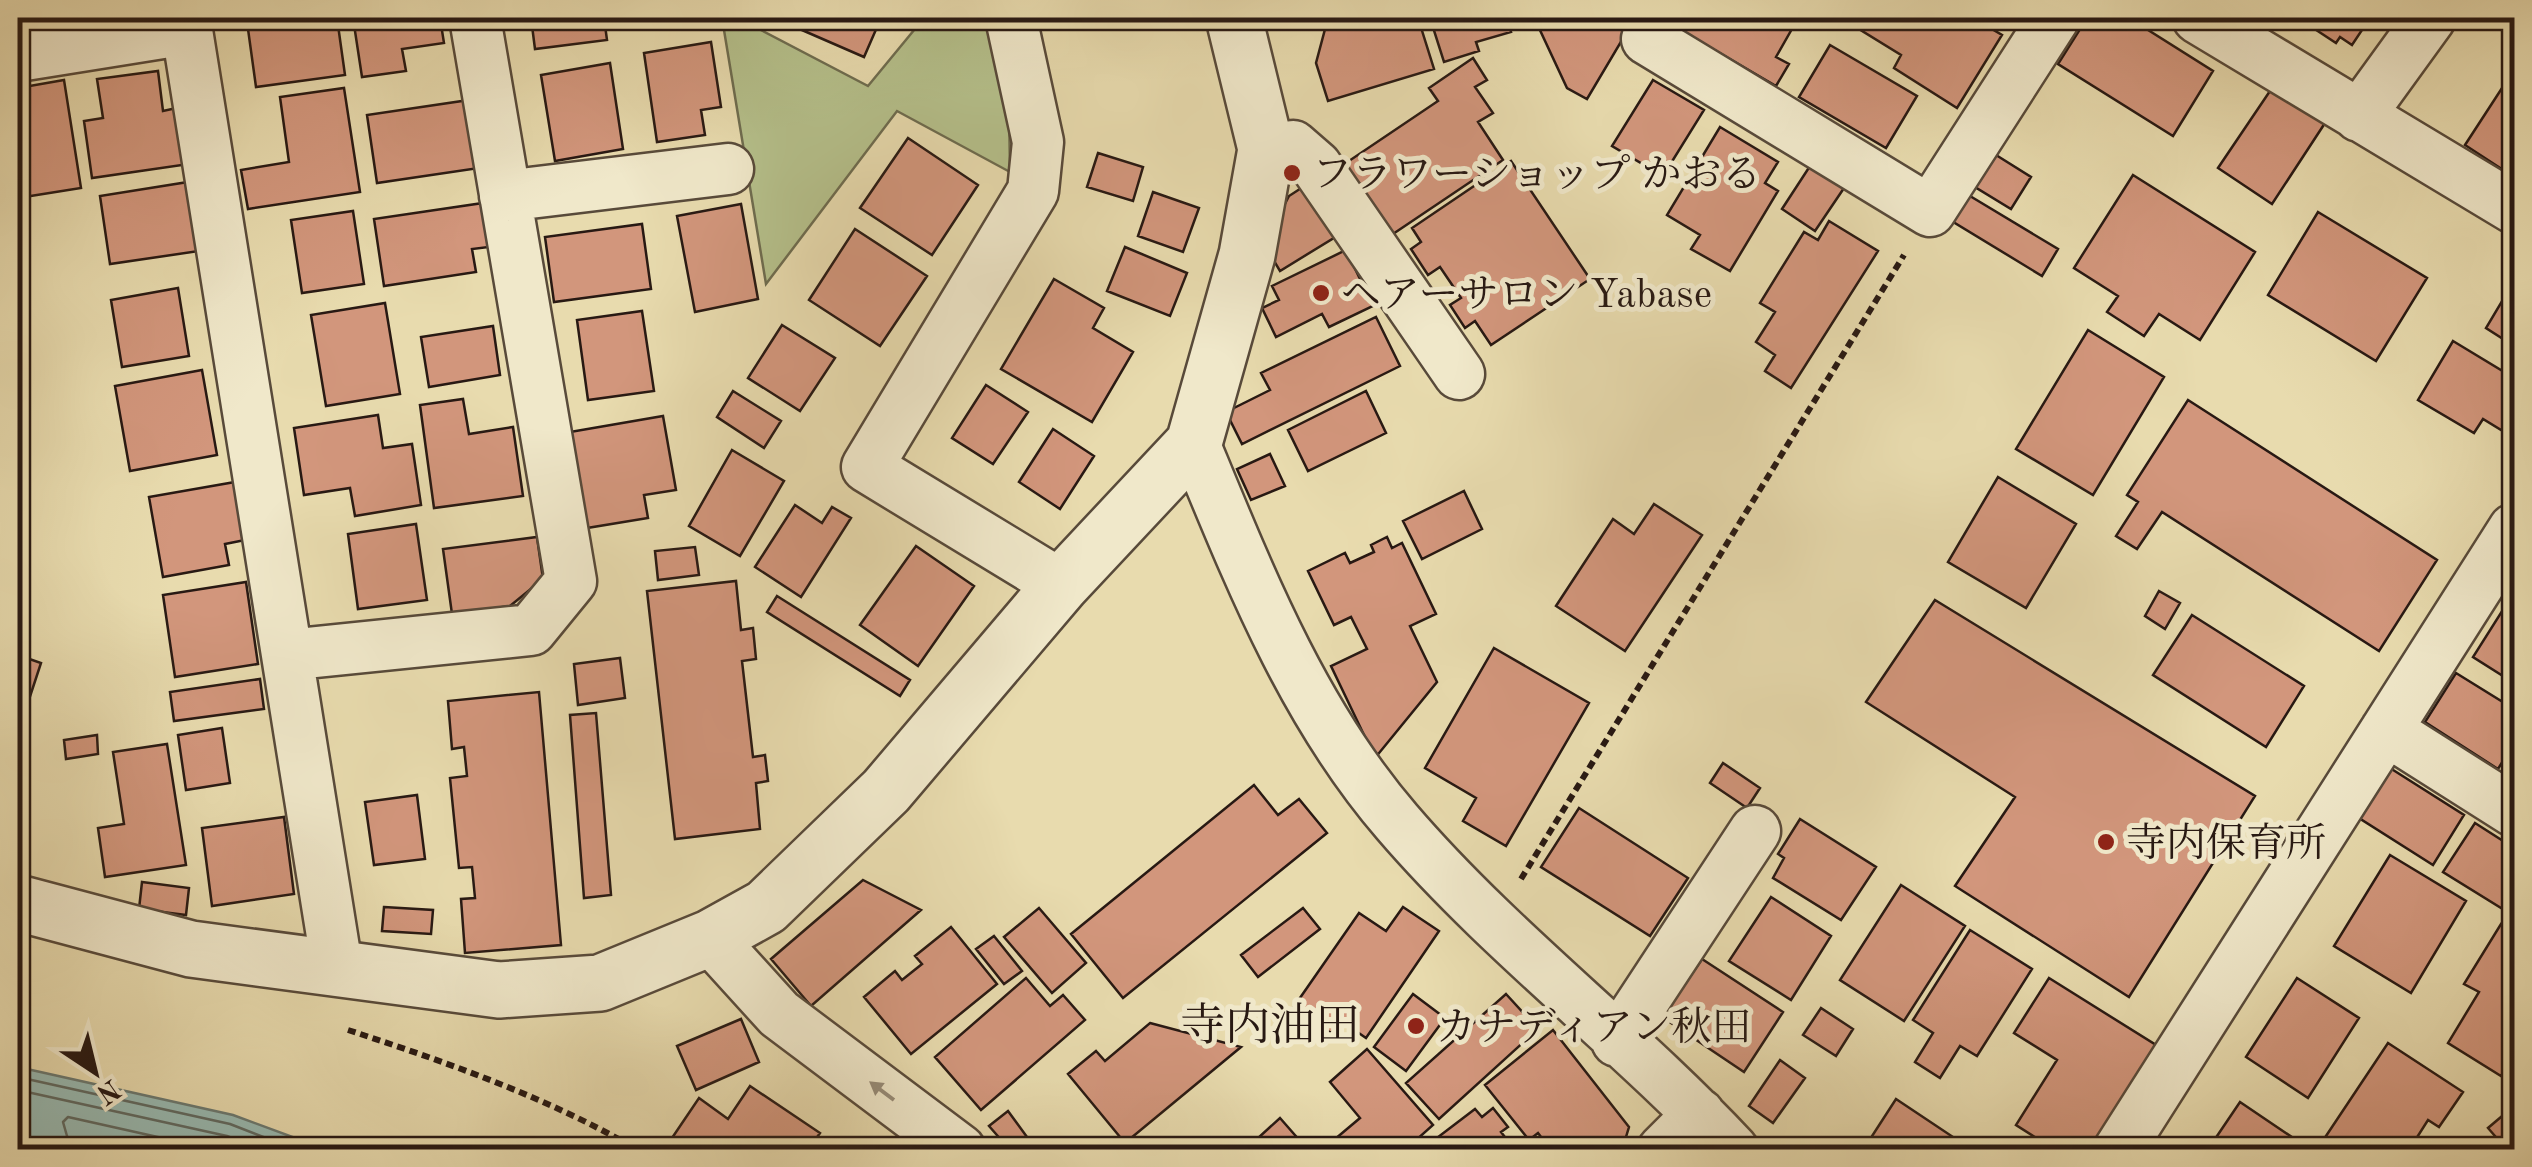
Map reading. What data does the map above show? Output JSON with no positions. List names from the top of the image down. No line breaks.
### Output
{"districts":["寺内油田"],"places":["フラワーショップ かおる","ヘアーサロン Yabase","寺内保育所","カナディアン秋田"],"north":"bottom right"}
